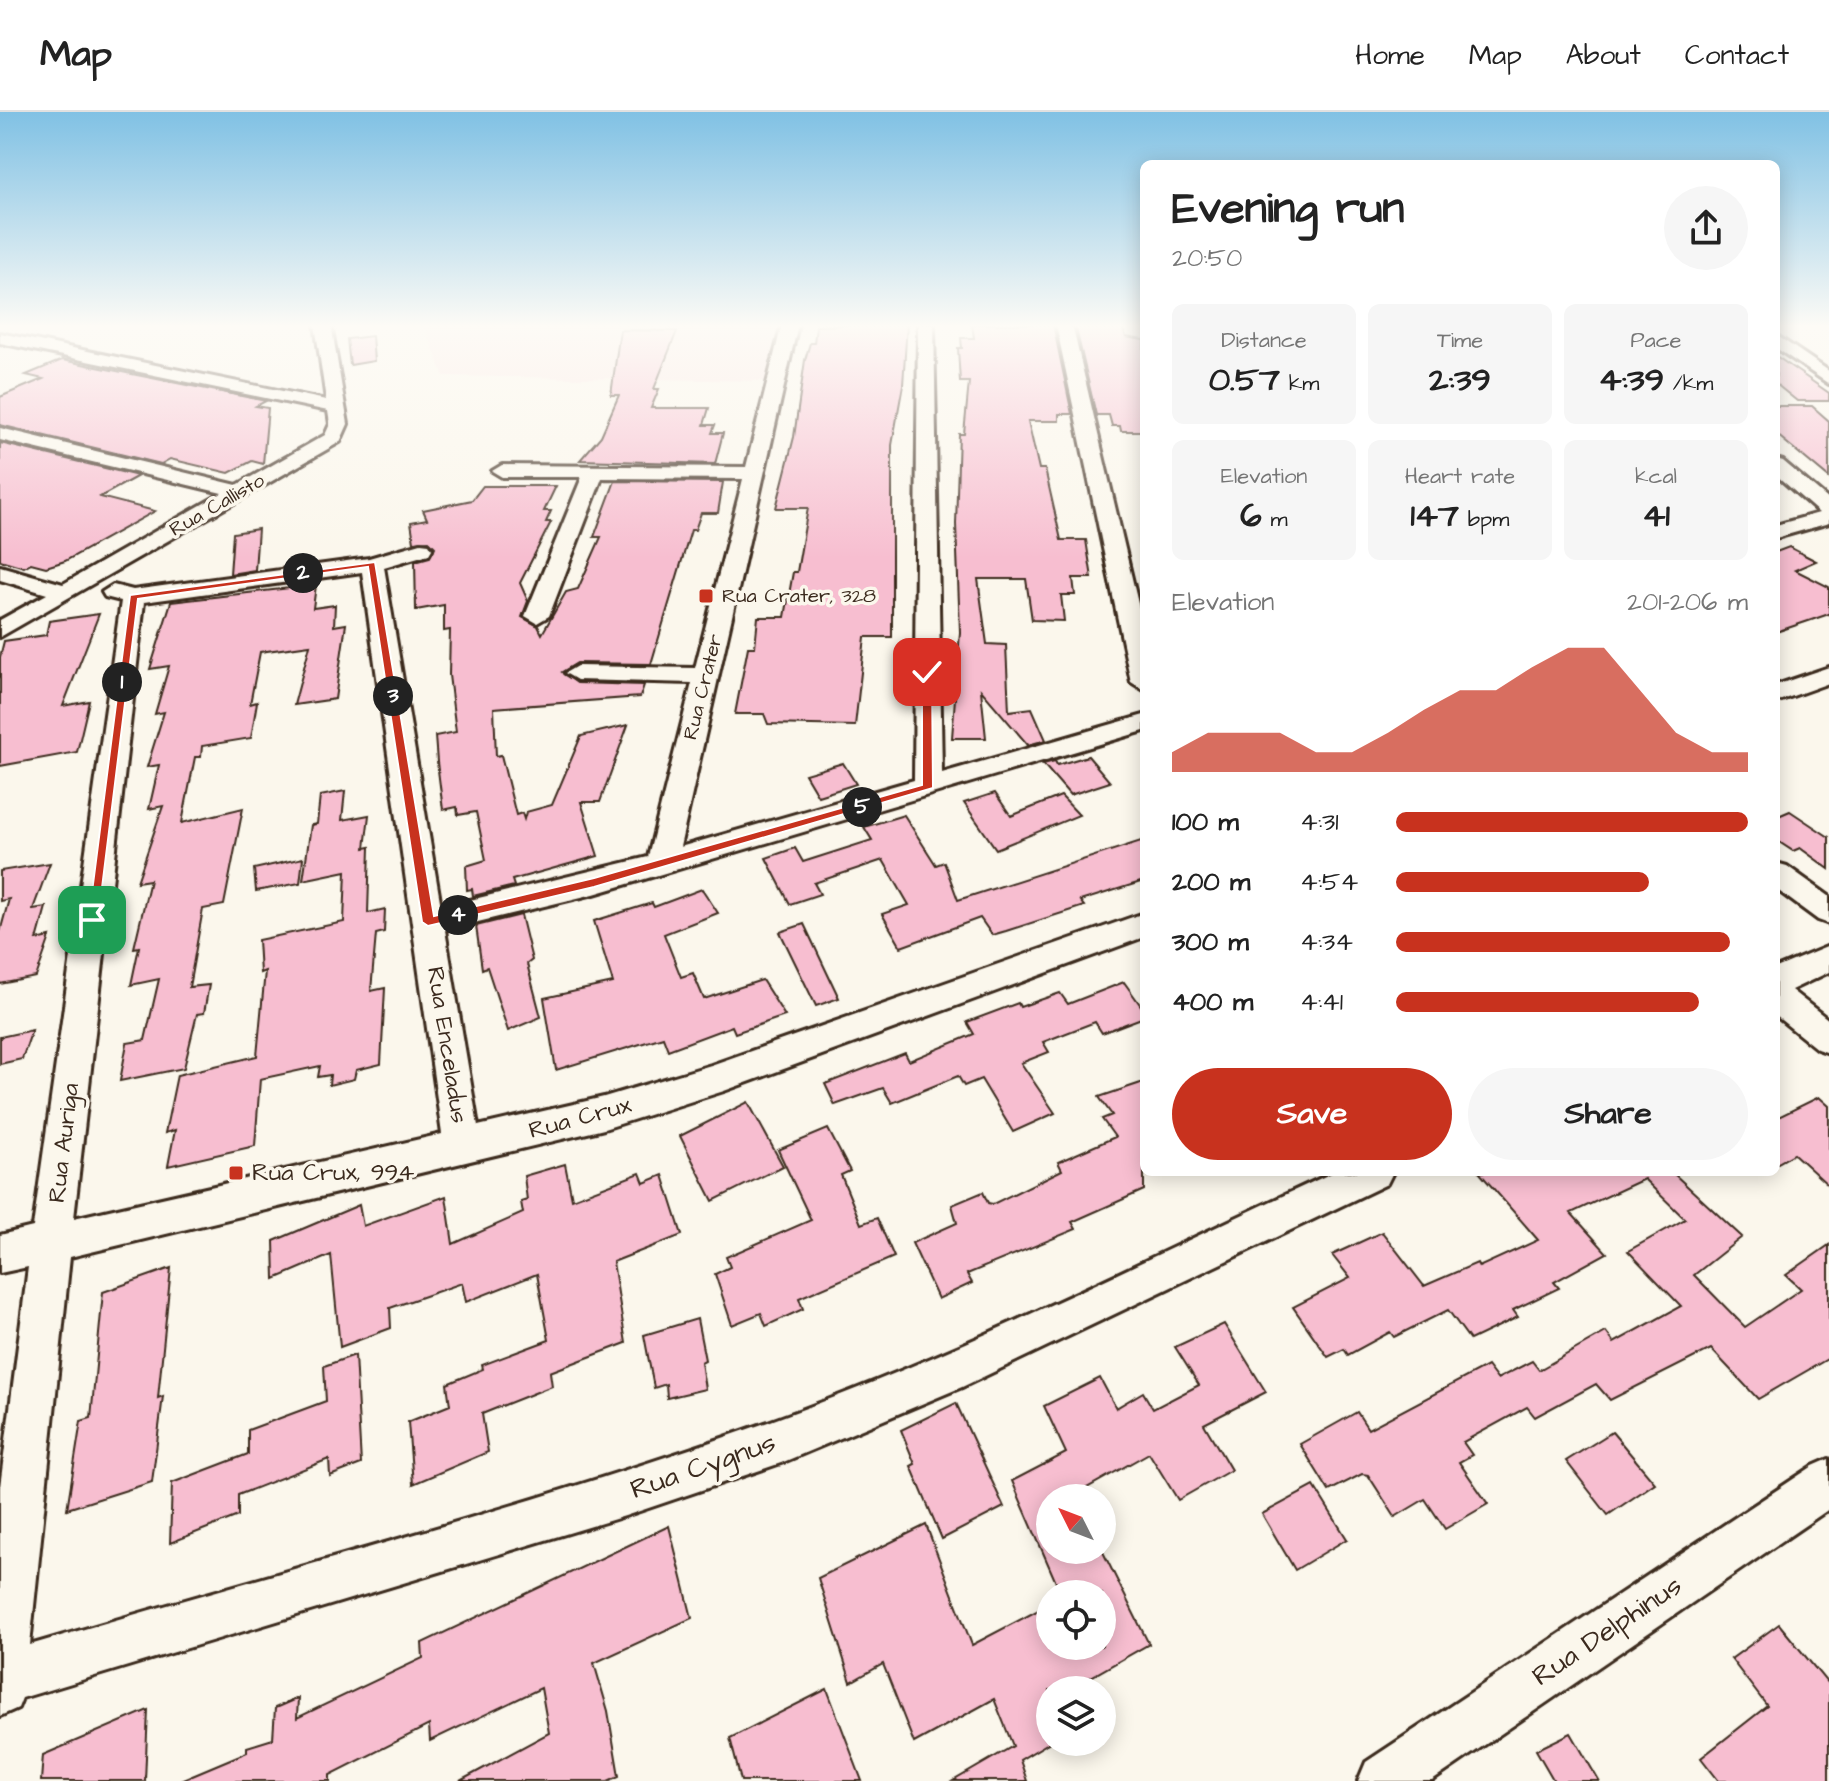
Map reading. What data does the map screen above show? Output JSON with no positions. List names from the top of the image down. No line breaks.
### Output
{"streets":{"street":["Rua Callisto","Rua Crater","Rua Enceladus","Rua Crux","Rua Auriga","Rua Cygnus","Rua Delphinus"]},"crossings":[["Rua Enceladus","Rua Crux"],["Rua Crux","Rua Auriga"],["Rua Auriga","Rua Cygnus"]],"places":{"transit":["Rua Crater, 328","Rua Crux, 994"]},"north":"top left","page":{"header":"Map","nav":["Home","Map","About","Contact"],"heading":["Evening run","20:50"],"stats":[["Distance","0.57 km"],["Time","2:39"],["Pace","4:39 /km"],["Elevation","6 m"],["Heart rate","147 bpm"],["kcal","41"]],"pins":["2","1","3","5","4"],"chart":["Elevation","201–206 m"],"list":[{"name":"100 m","note":"4:31"},{"name":"200 m","note":"4:54"},{"name":"300 m","note":"4:34"},{"name":"400 m","note":"4:41"}],"buttons":["Save","Share"]}}
